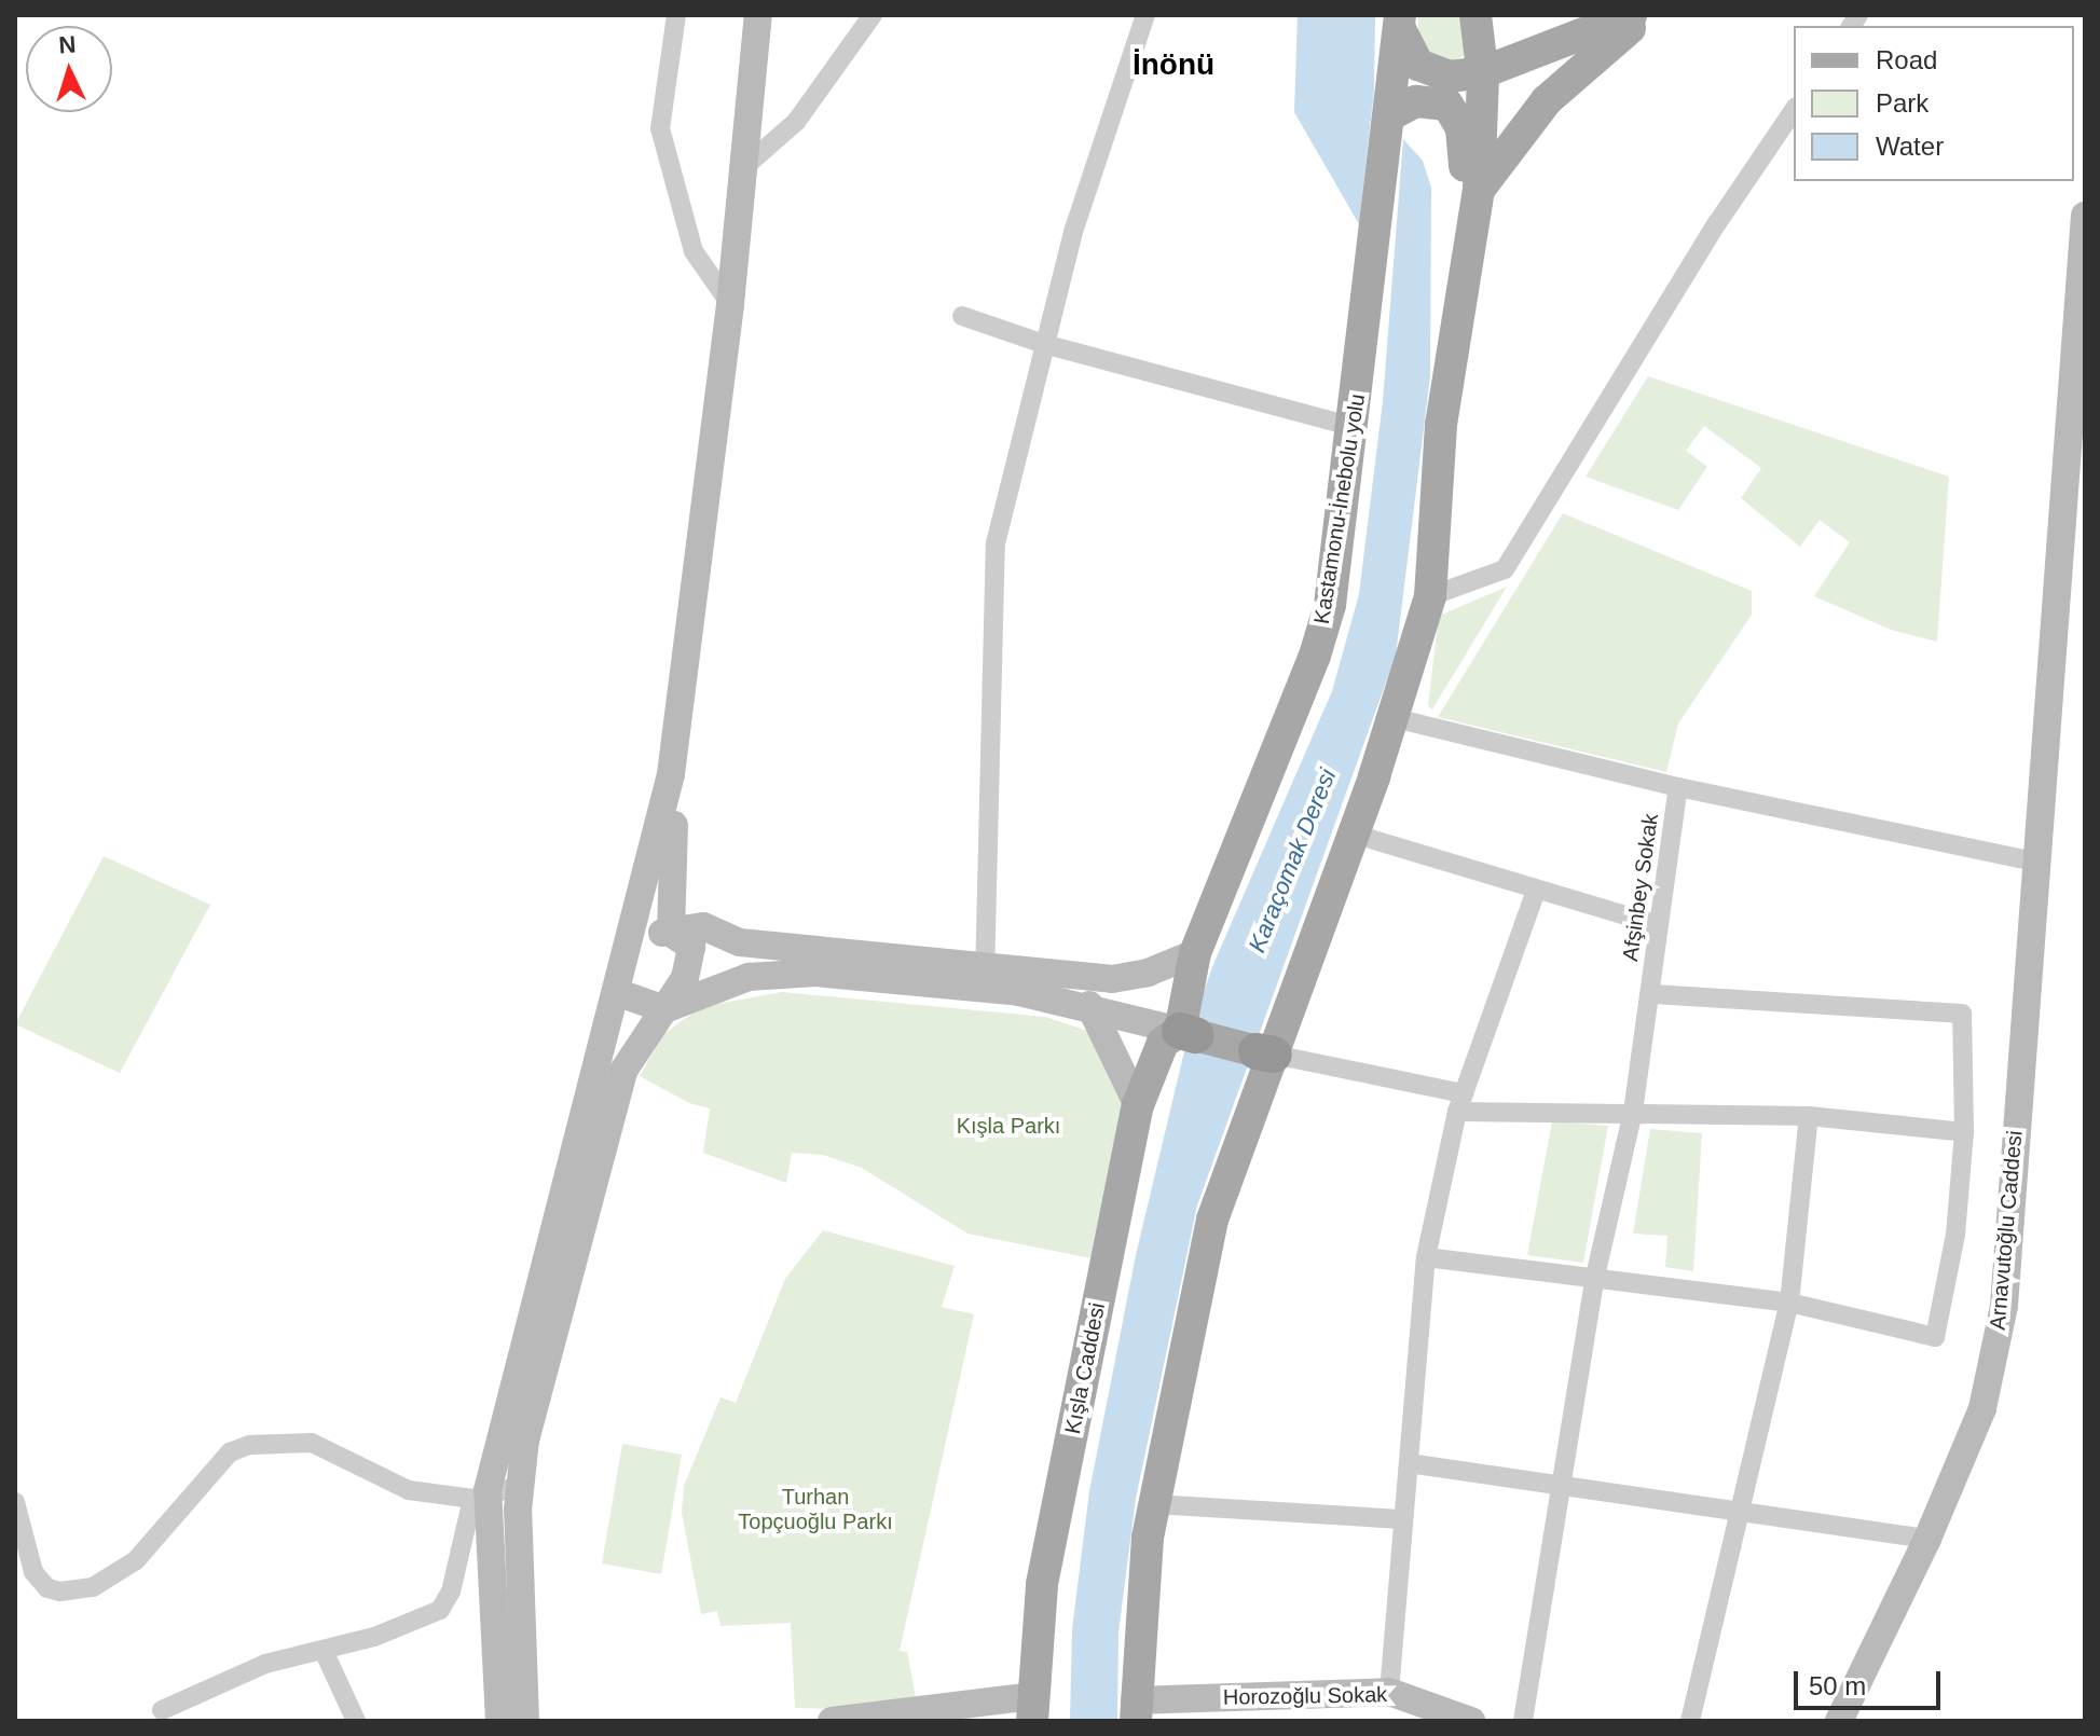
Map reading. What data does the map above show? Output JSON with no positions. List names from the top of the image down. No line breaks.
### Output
{"streets":{"main road":["Kastamonu-İnebolu yolu","Arnavutoğlu Caddesi","Kışla Caddesi","Horozoğlu Sokak"],"street":["Afşinbey Sokak"]},"crossings":[["Kastamonu-İnebolu yolu","Kışla Caddesi"]],"districts":["İnönü"],"water":["Karaçomak Deresi"],"parks":["Kışla Parkı","Turhan Topçuoğlu Parkı"],"legend":["Road","Park","Water"],"scale_bar":"50 m","north":"top"}
